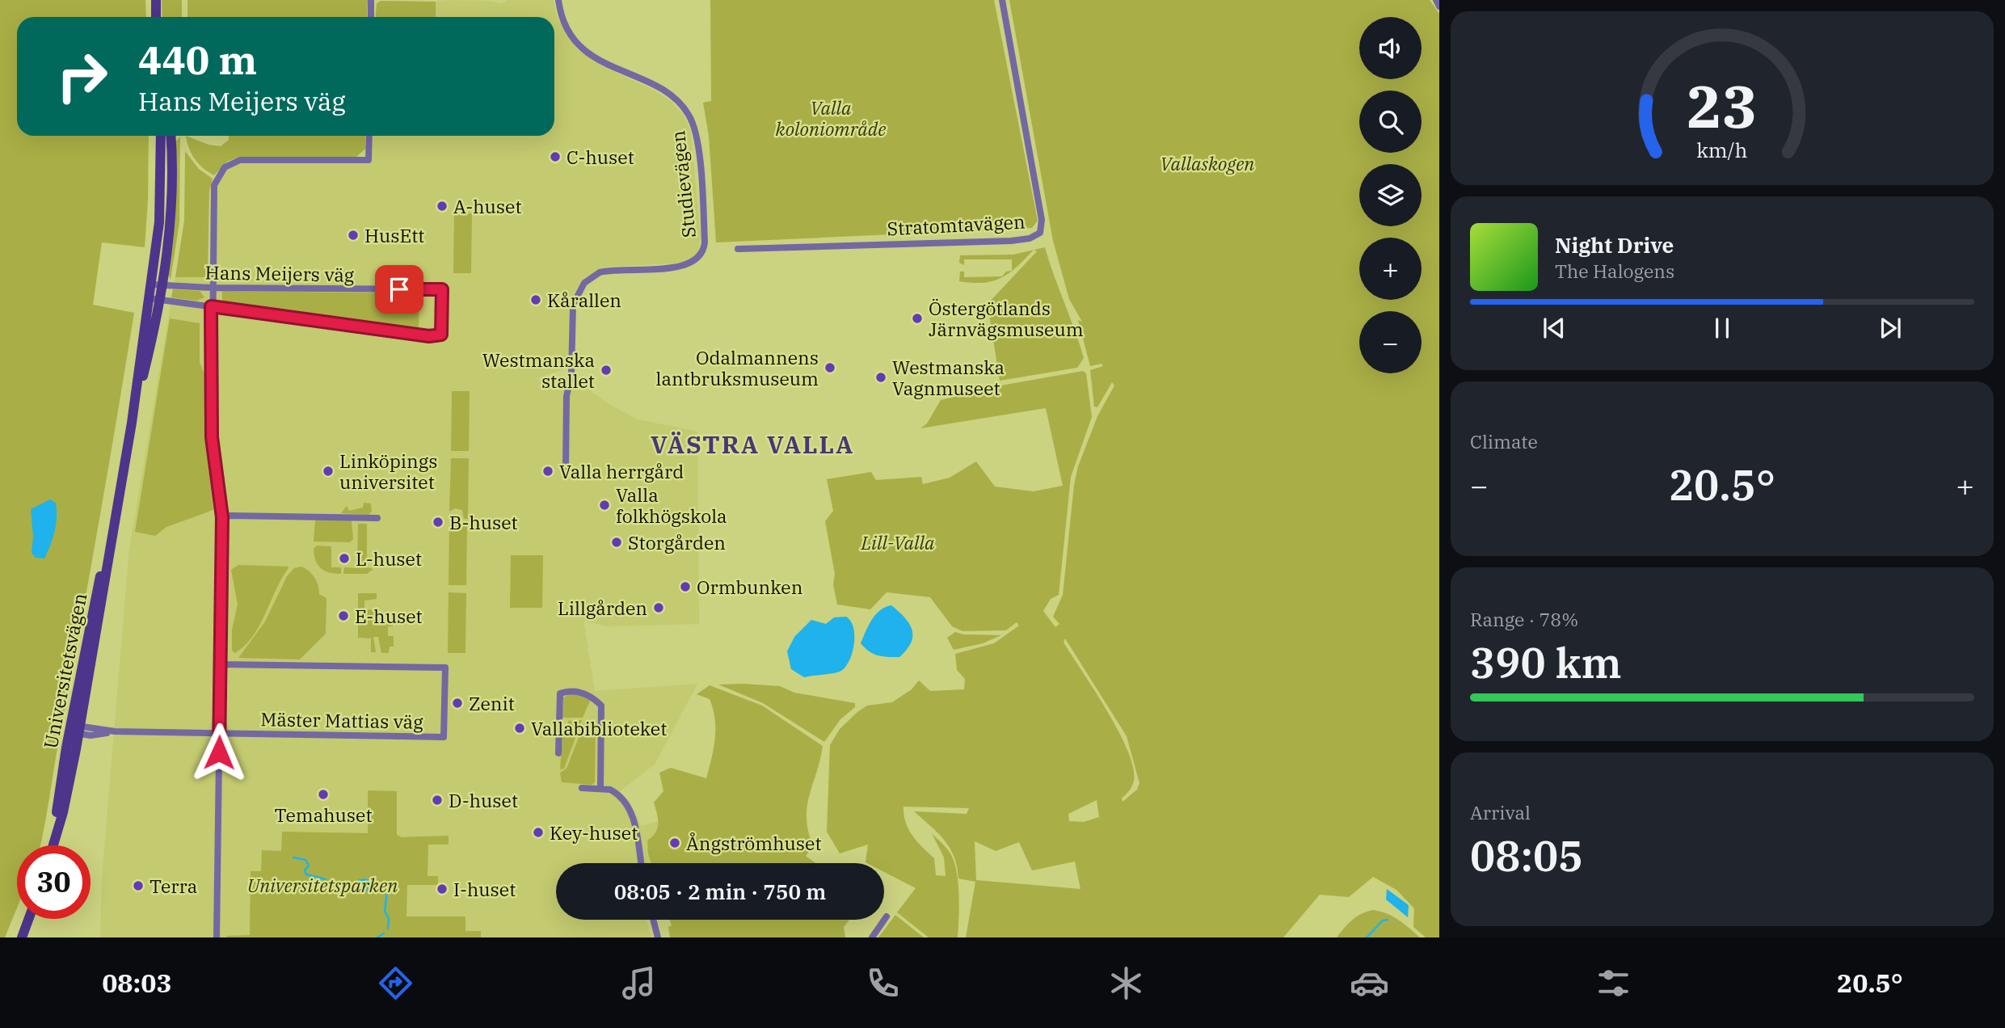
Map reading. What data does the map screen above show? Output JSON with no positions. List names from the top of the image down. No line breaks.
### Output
{"streets":{"main road":["Universitetsvägen"],"street":["Studievägen","Stratomtavägen","Hans Meijers väg","Mäster Mattias väg"]},"crossings":[["Hans Meijers väg","Universitetsvägen"],["Universitetsvägen","Mäster Mattias väg"]],"districts":["VÄSTRA VALLA"],"parks":["Valla koloniområde","Vallaskogen","Lill-Valla","Universitetsparken"],"places":["C-huset","A-huset","HusEtt","Kårallen","Östergötlands Järnvägsmuseum","Odalmannens lantbruksmuseum","Westmanska stallet","Westmanska Vagnmuseet","Linköpings universitet","Valla herrgård","Valla folkhögskola","B-huset","Storgården","L-huset","Ormbunken","Lillgården","E-huset","Zenit","Vallabiblioteket","Temahuset","D-huset","Key-huset","Ångströmhuset","Terra","I-huset"],"page":{"map_buttons":["+","−"],"turn":["440 m","Hans Meijers väg"],"song":["Night Drive","The Halogens"],"tile":["Climate",["Range · 78%","390 km"],["Arrival","08:05"]],"heat":["−","20.5°","+"],"limit":"30","trip":"08:05 · 2 min · 750 m","tabs":["08:03","20.5°"],"gauge":["23","km/h"]}}
